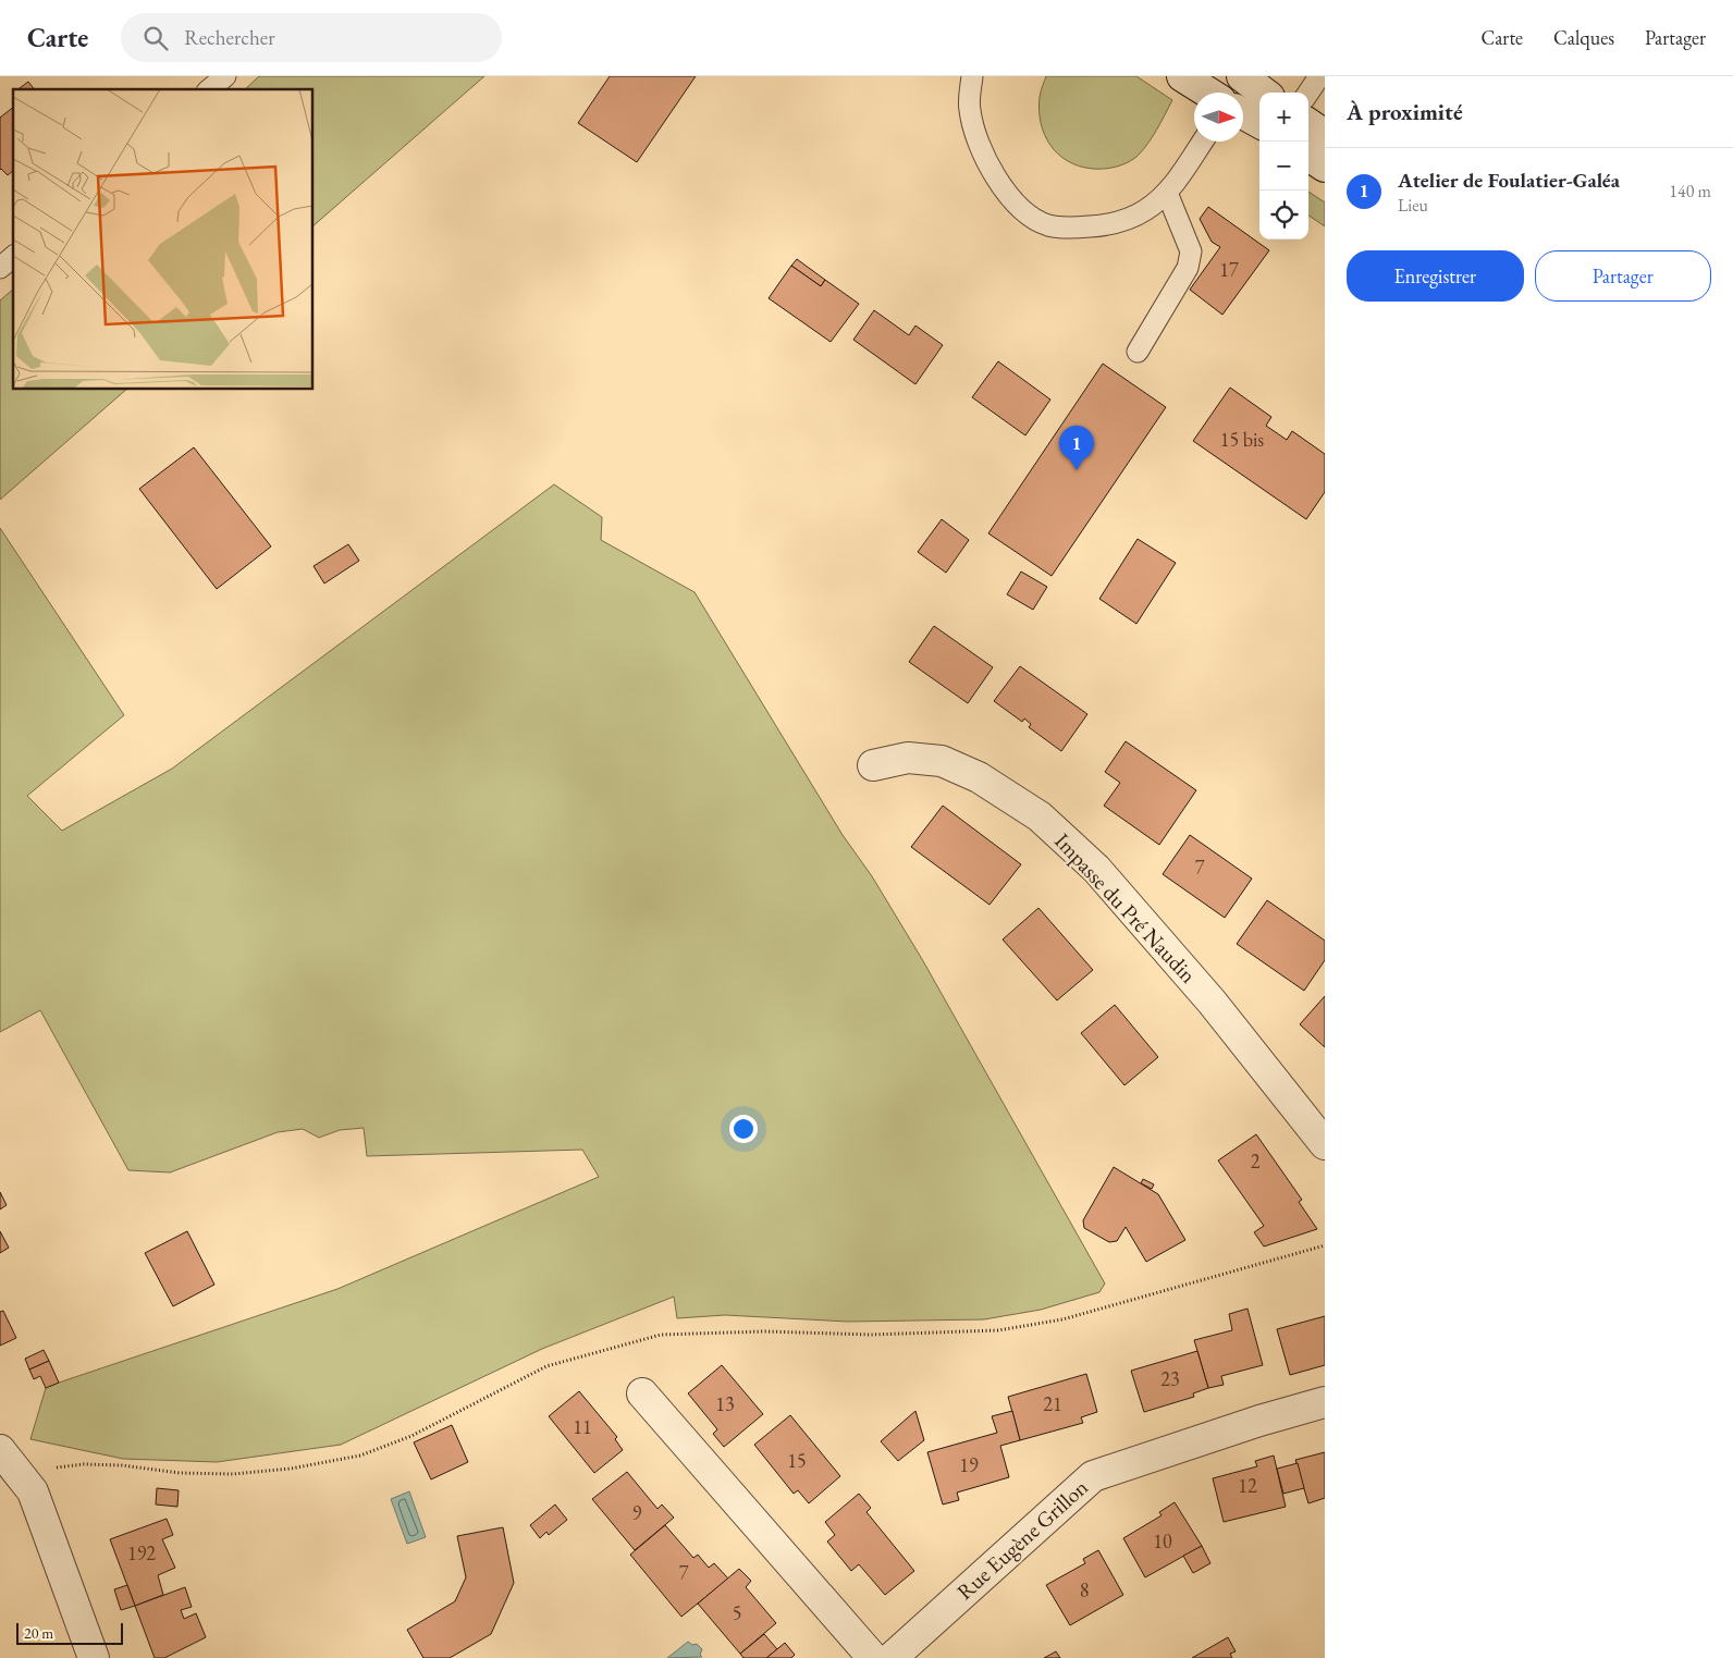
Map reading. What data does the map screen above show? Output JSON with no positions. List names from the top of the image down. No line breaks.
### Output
{"streets":{"street":["Impasse du Pré Naudin","Rue Eugène Grillon"]},"house_numbers":["17","15 bis","7","2","23","13","21","11","15","19","12","9","10","192","7","8","5"],"scale_bar":"20 m","north":"right","page":{"header":"Carte","search":"Rechercher","nav":["Carte","Calques","Partager"],"heading":"À proximité","map_buttons":["+","−"],"list":[{"mark":"1","name":"Atelier de Foulatier-Galéa","note":"Lieu","value":"140 m"}],"buttons":["Enregistrer","Partager"],"pins":"1","scale":"20 m"}}
